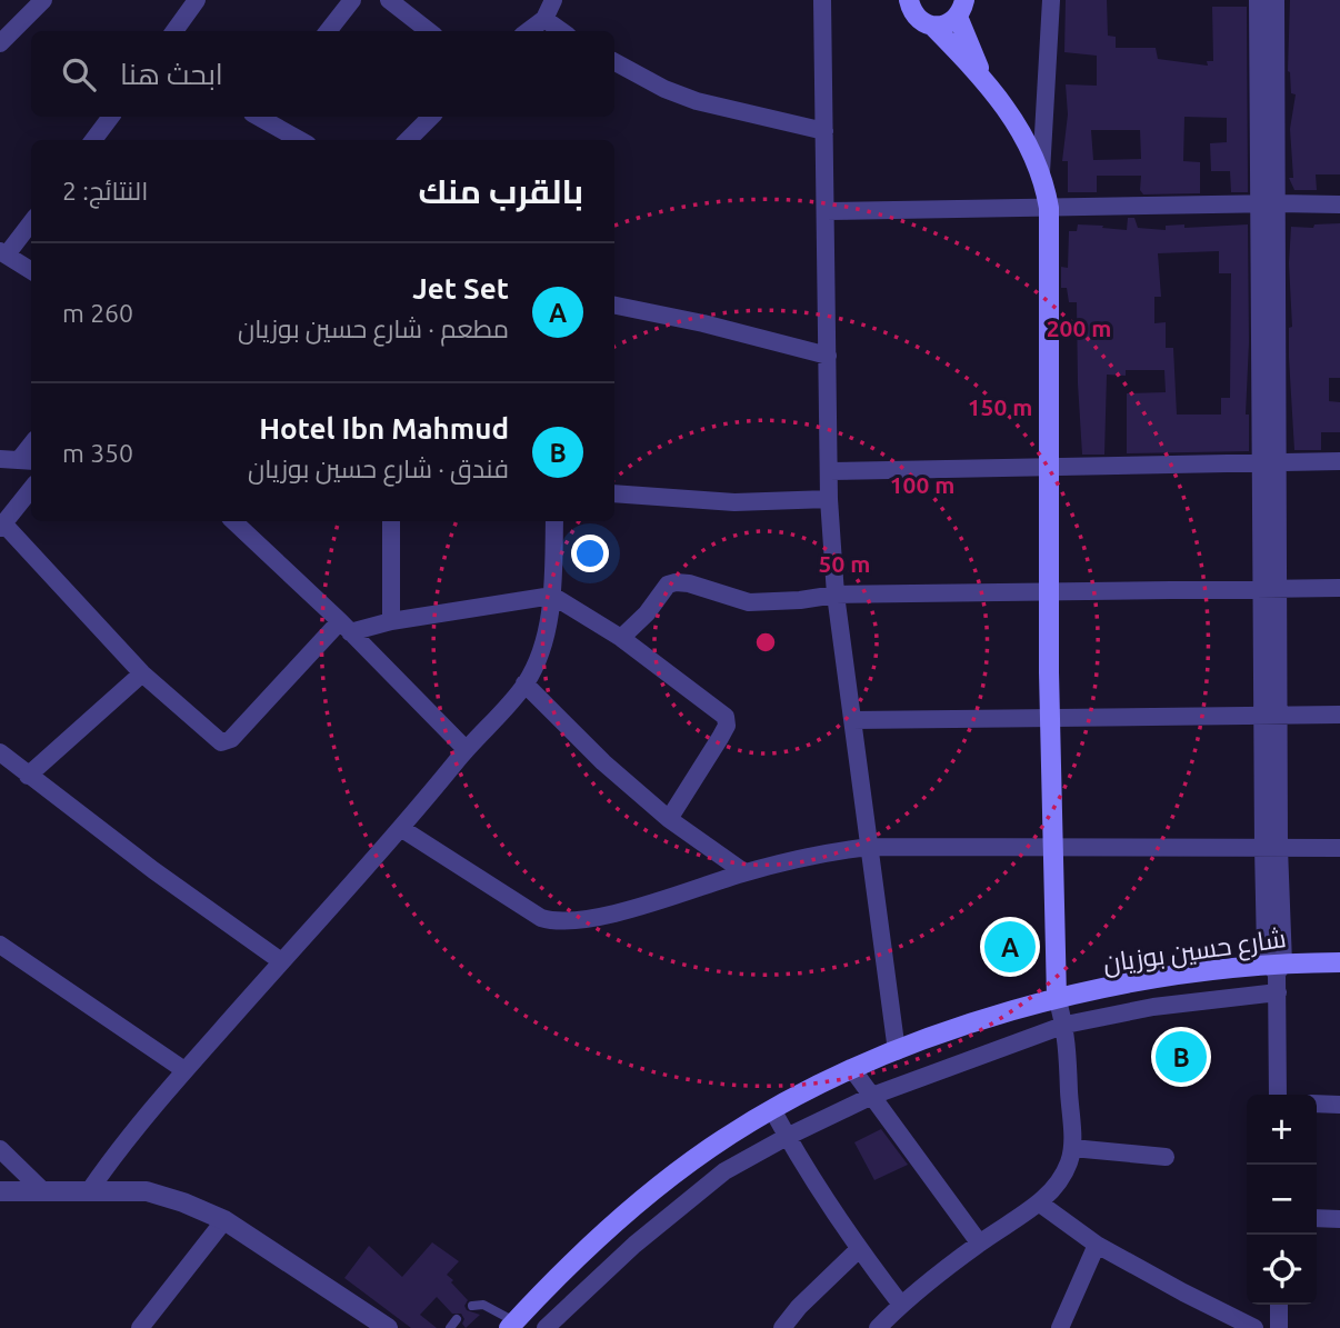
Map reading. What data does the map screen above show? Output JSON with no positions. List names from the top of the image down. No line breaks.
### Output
{"streets":{"main road":["شارع حسين بوزيان"]},"page":{"search":"ابحث هنا","heading":["بالقرب منك","النتائج: 2"],"list":[{"mark":"A","name":"Jet Set","note":"مطعم · شارع حسين بوزيان","value":"260 m"},{"mark":"B","name":"Hotel Ibn Mahmud","note":"فندق · شارع حسين بوزيان","value":"350 m"}],"pins":["A","B"],"map_buttons":["+","−"]},"rings":["200 m","150 m","100 m","50 m"]}
